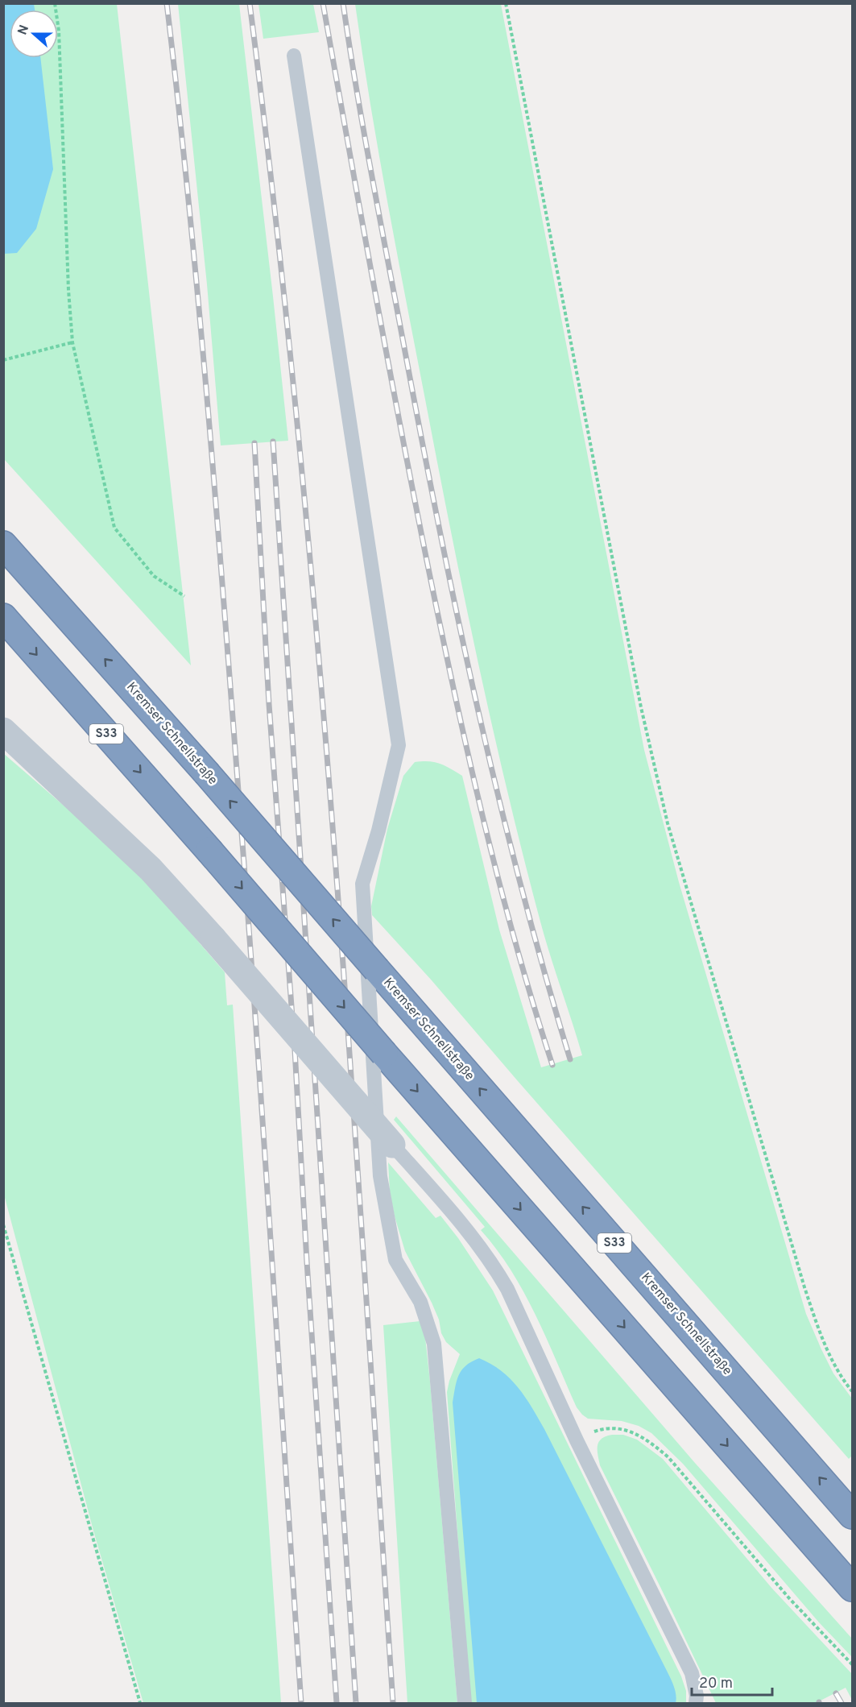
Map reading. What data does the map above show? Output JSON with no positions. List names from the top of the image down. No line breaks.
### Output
{"streets":{"highway":["S33","Kremser Schnellstraße"]},"scale_bar":"20 m","north":"left"}
